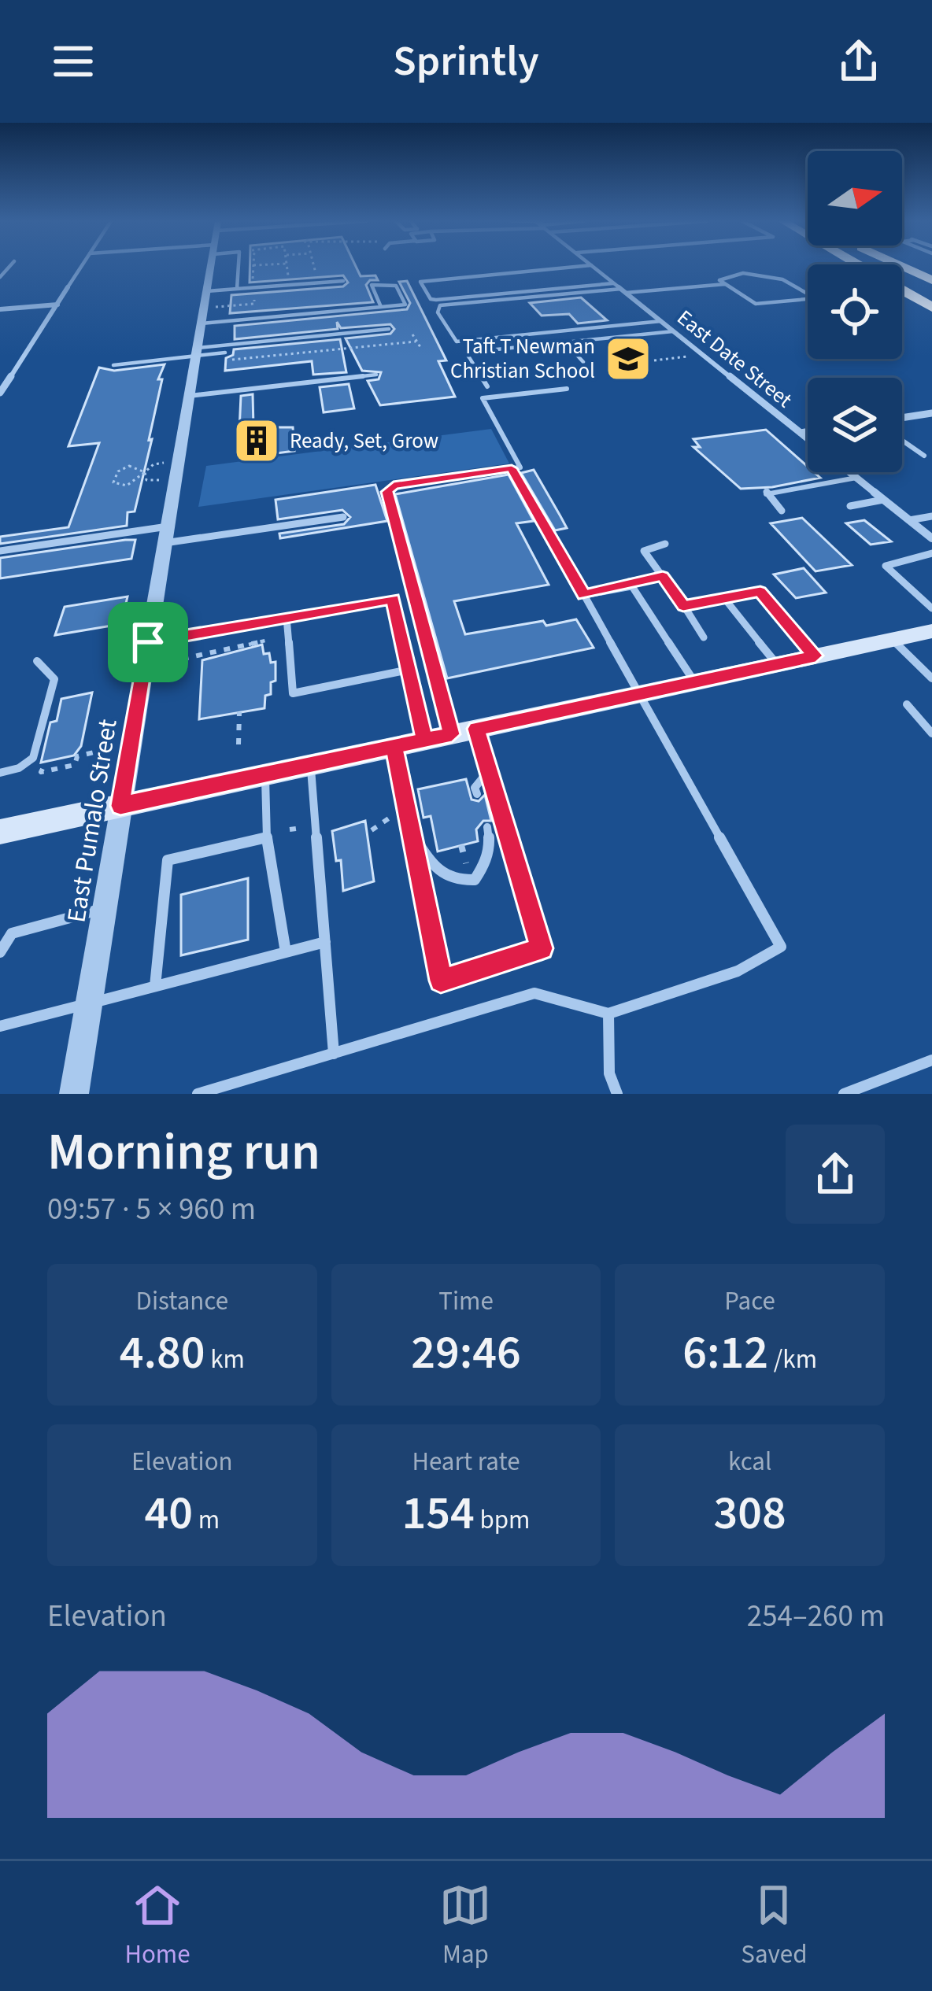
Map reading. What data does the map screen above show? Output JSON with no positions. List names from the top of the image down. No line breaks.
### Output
{"streets":{"street":["East Date Street","East Pumalo Street"]},"places":{"school or university":["Taft T Newman Christian School"],"building":["Ready, Set, Grow"]},"north":"right","page":{"header":"Sprintly","heading":["Morning run","09:57 · 5 × 960 m"],"stats":[["Distance","4.80 km"],["Time","29:46"],["Pace","6:12 /km"],["Elevation","40 m"],["Heart rate","154 bpm"],["kcal","308"]],"chart":["Elevation","254–260 m"],"tabs":["Home","Map","Saved"]}}
